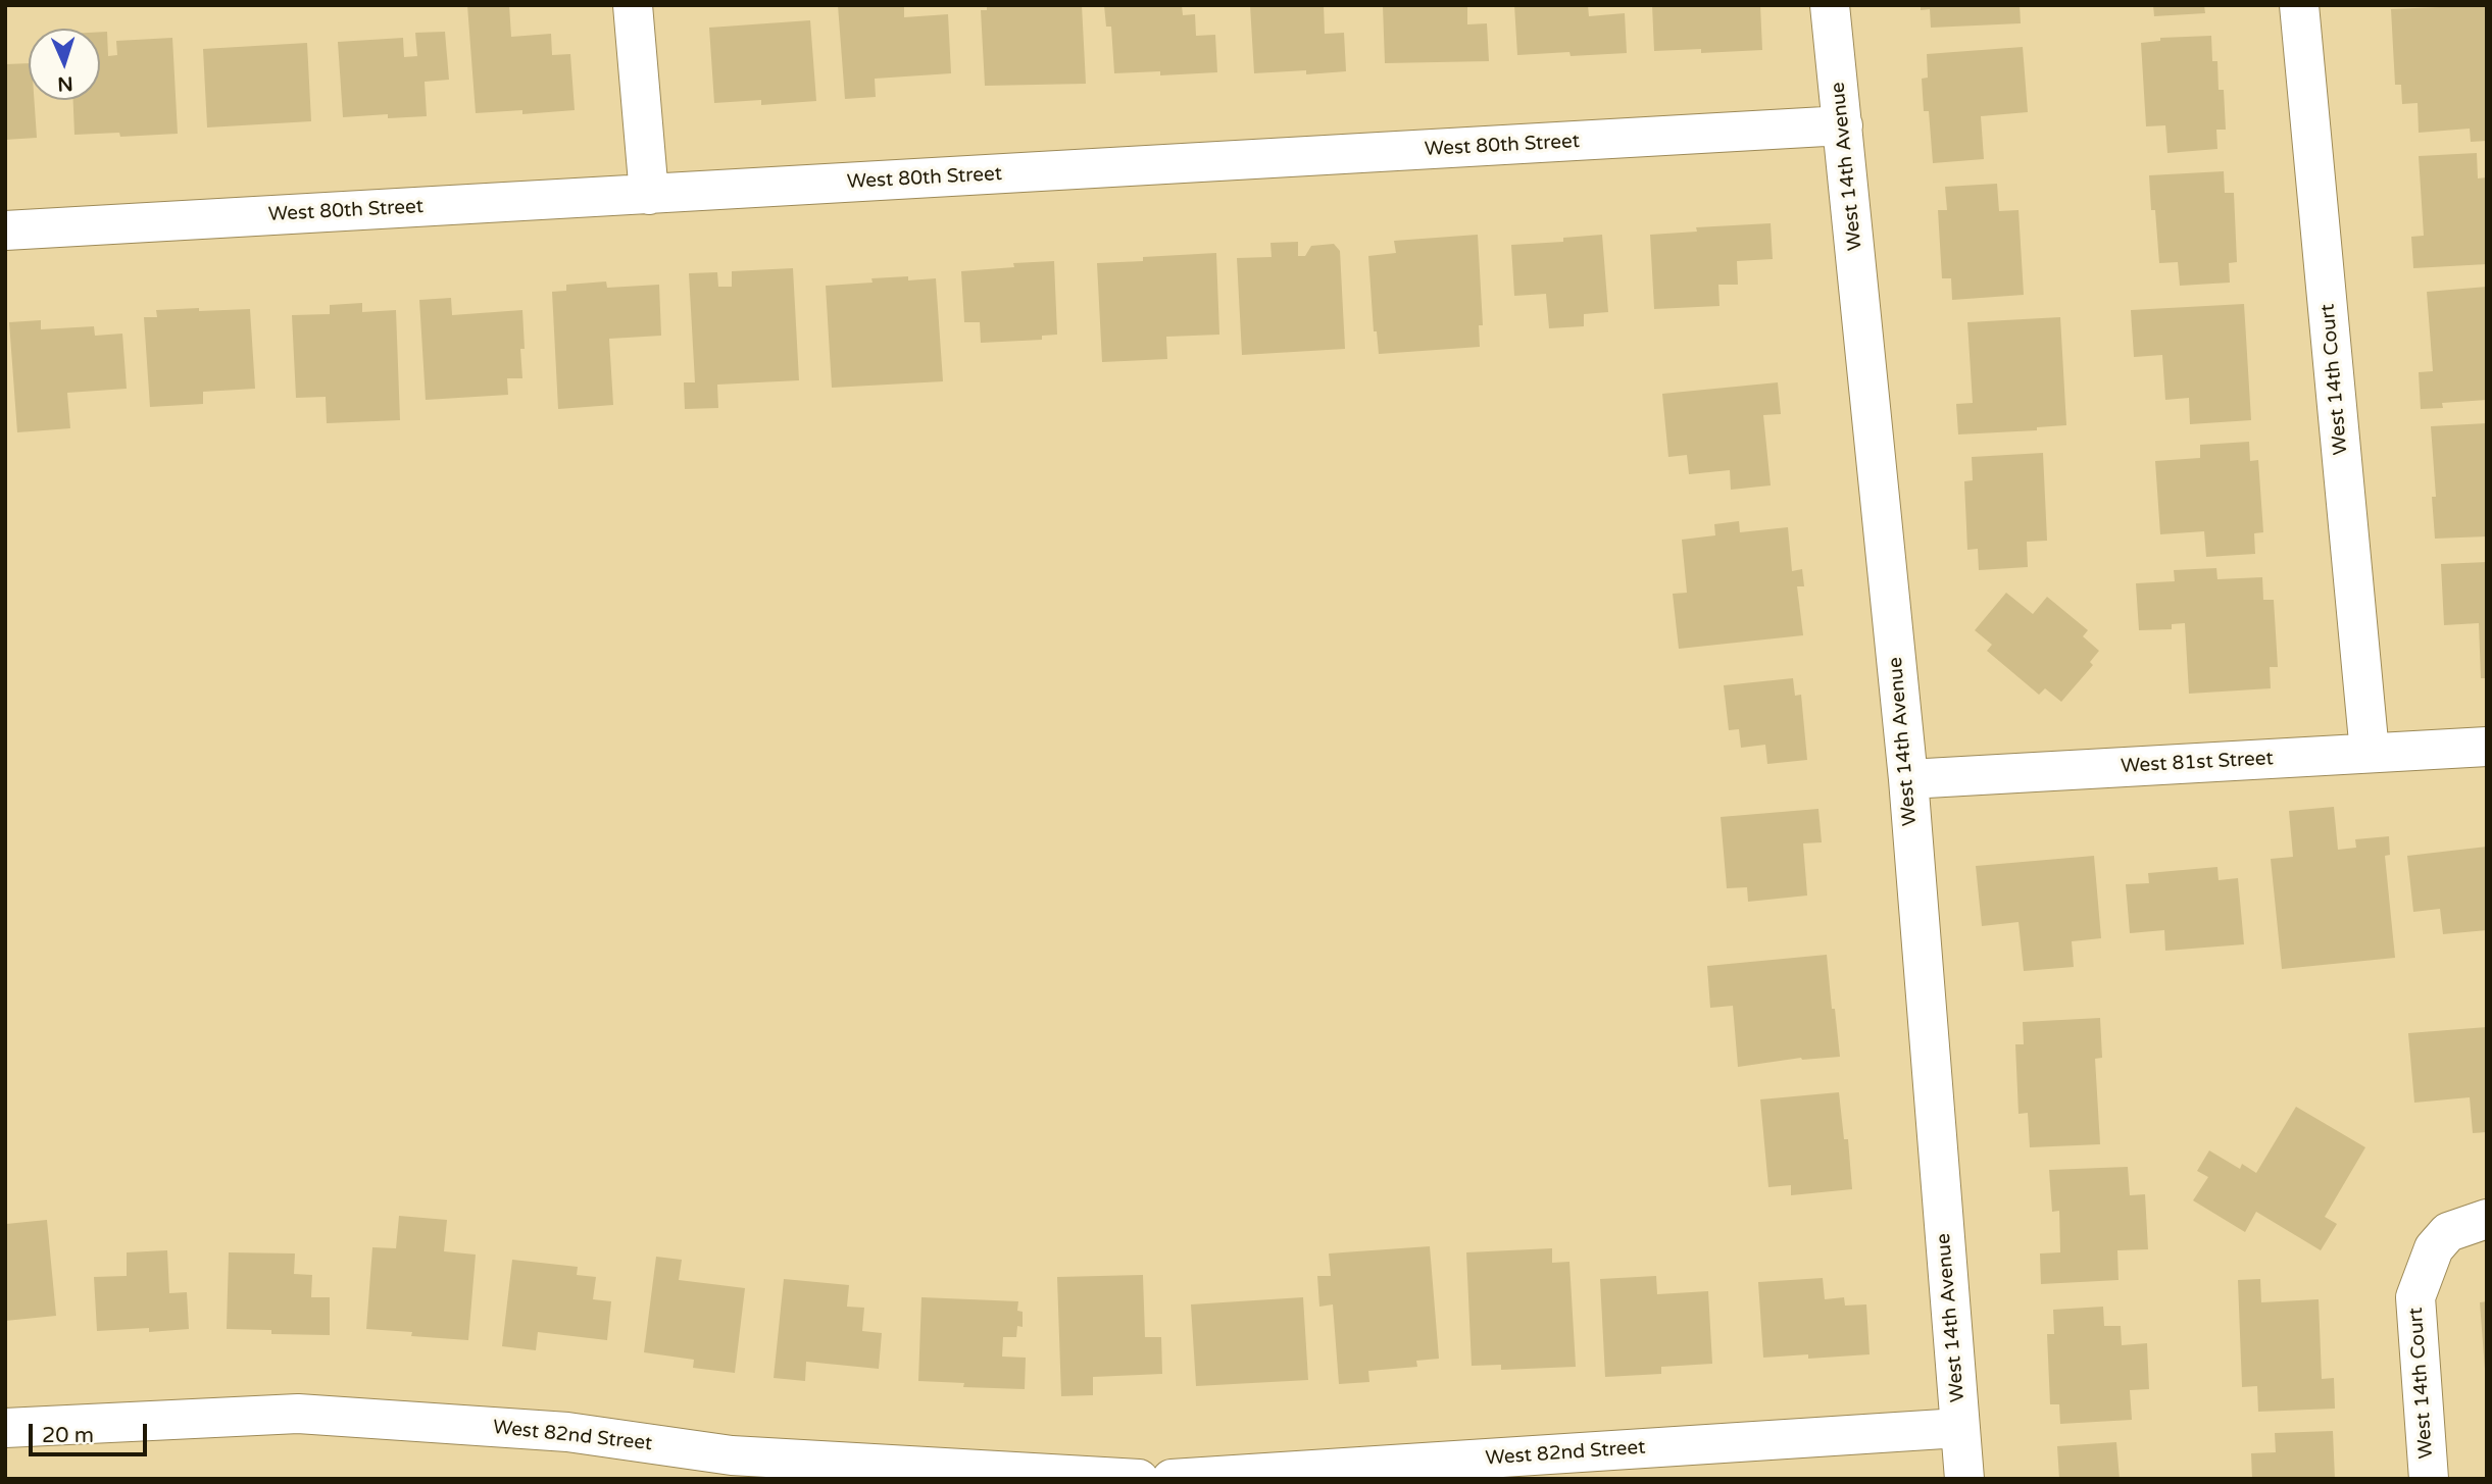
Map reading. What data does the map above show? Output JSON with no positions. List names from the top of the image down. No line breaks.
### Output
{"streets":{"street":["West 80th Street","West 14th Avenue","West 14th Court","West 81st Street","West 82nd Street"]},"crossings":[["West 80th Street","West 14th Avenue"],["West 14th Avenue","West 81st Street"],["West 14th Avenue","West 82nd Street"],["West 14th Court","West 81st Street"]],"scale_bar":"20 m","north":"bottom"}
